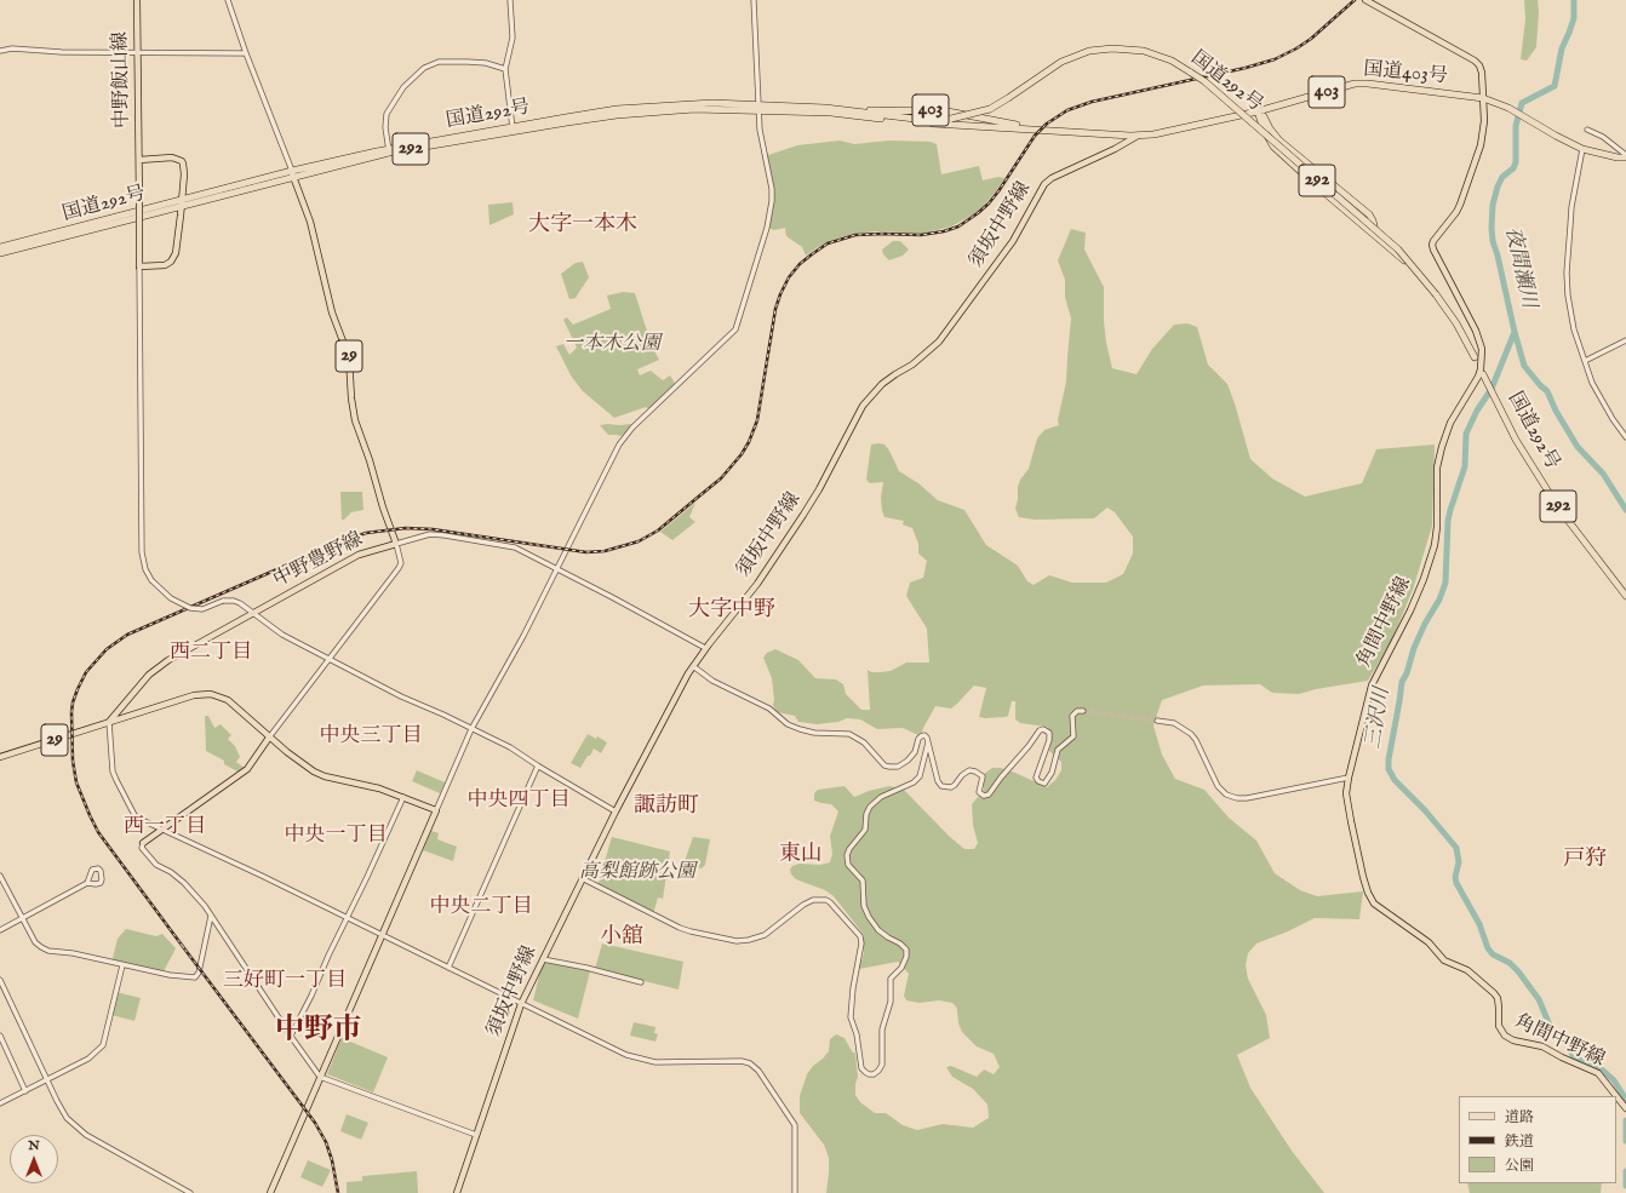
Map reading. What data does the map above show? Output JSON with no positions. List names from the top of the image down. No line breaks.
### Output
{"streets":{"highway":["国道403号","国道292号","403","292"],"main road":["中野飯山線","須坂中野線","29","中野豊野線","角間中野線"]},"crossings":[["国道403号","403"],["国道403号","292"],["国道403号","須坂中野線"],["国道403号","角間中野線"],["国道292号","403"],["国道292号","292"],["国道292号","中野豊野線"],["29","中野豊野線"]],"districts":["大字一本木","大字中野","西二丁目","中央三丁目","中央四丁目","諏訪町","西一丁目","中央一丁目","東山","戸狩","中央二丁目","小舘","三好町一丁目","中野市"],"water":["夜間瀬川","三沢川"],"parks":["一本木公園","高梨館跡公園"],"legend":["道路","鉄道","公園"],"north":"top"}
